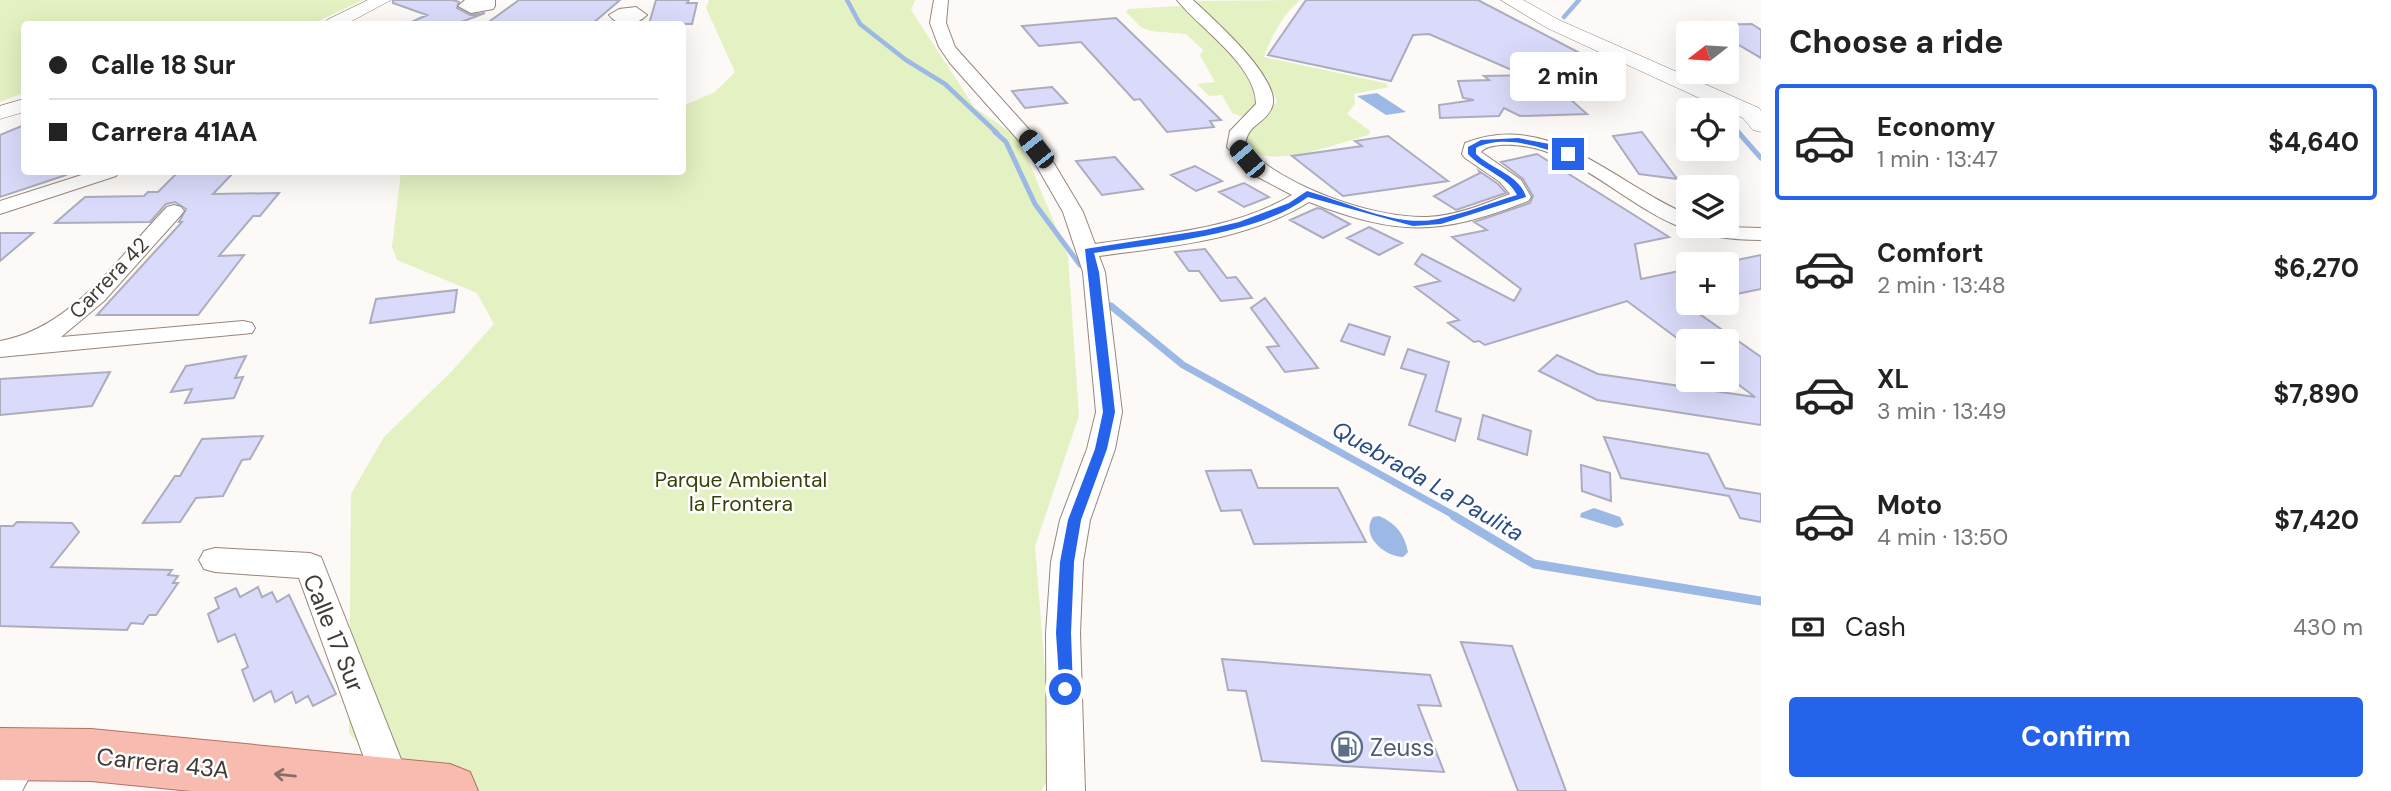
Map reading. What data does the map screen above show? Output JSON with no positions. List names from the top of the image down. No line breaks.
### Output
{"streets":{"main road":["Carrera 43A"],"street":["Carrera 42","Calle 17 Sur"]},"crossings":[["Calle 17 Sur","Carrera 43A"]],"one_way":["Carrera 43A"],"water":["Quebrada La Paulita"],"parks":["Parque Ambiental la Frontera"],"places":{"fuel station":["Zeuss"]},"north":"left","page":{"heading":"Choose a ride","map_buttons":["+","−"],"banner":["Calle 18 Sur","Carrera 41AA"],"bubble":"2 min","list":[{"name":"Economy","note":"1 min · 13:47","value":"$4,640"},{"name":"Comfort","note":"2 min · 13:48","value":"$6,270"},{"name":"XL","note":"3 min · 13:49","value":"$7,890"},{"name":"Moto","note":"4 min · 13:50","value":"$7,420"}],"pay":["Cash","430 m"],"buttons":"Confirm"}}
